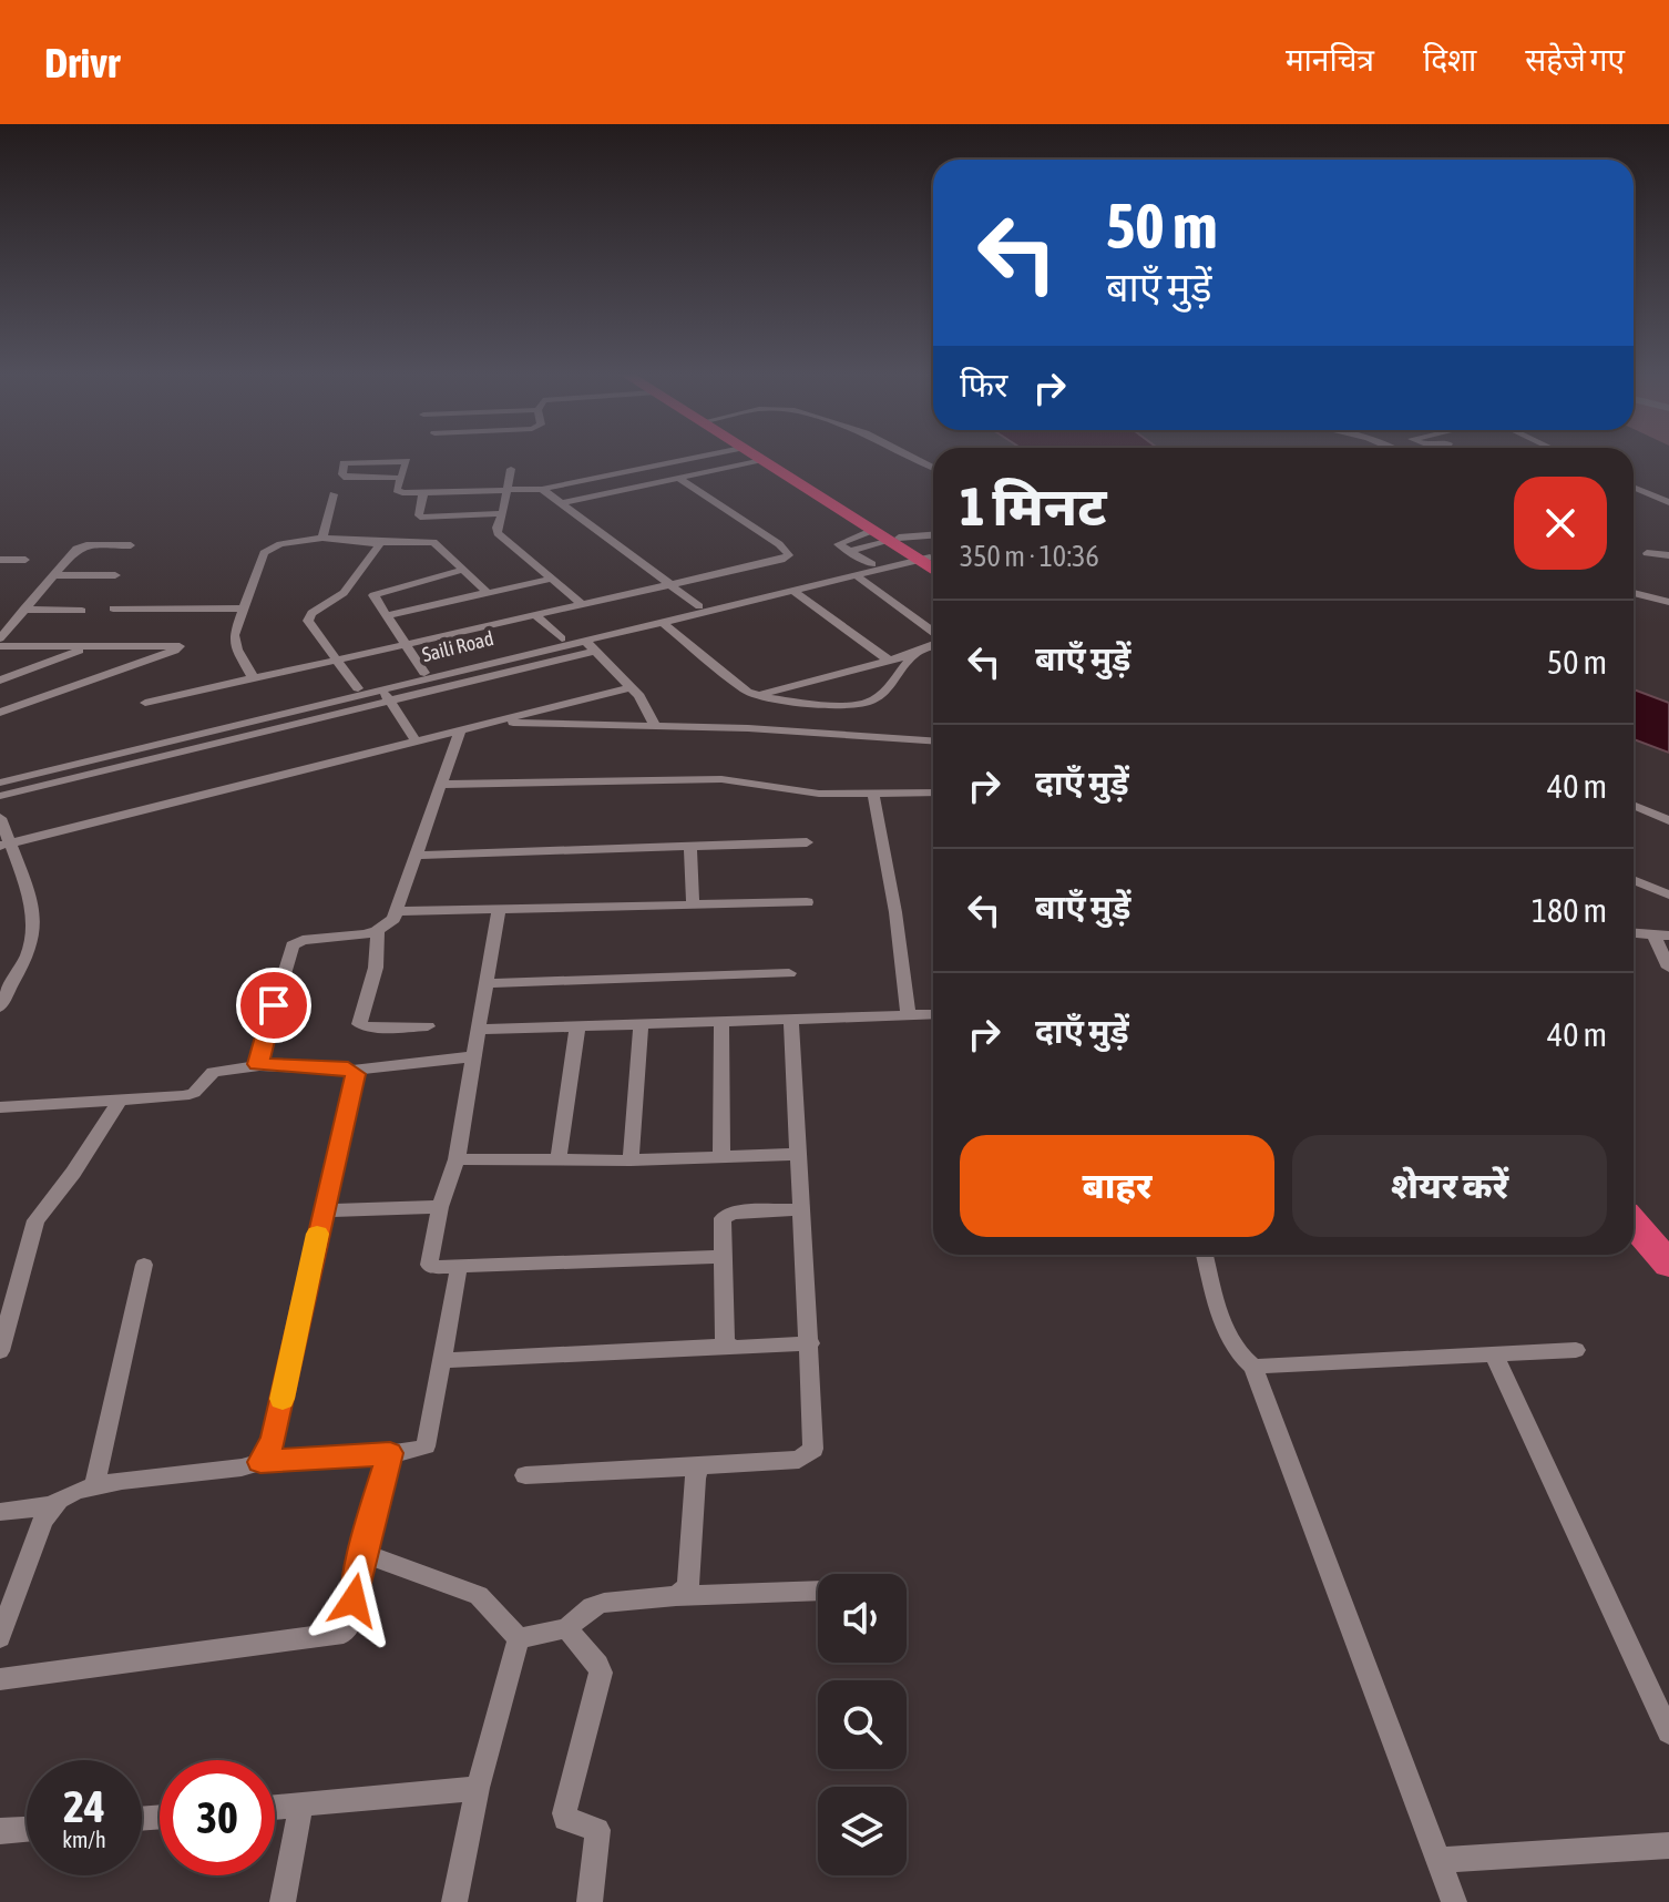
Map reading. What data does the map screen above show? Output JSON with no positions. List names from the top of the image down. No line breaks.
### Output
{"streets":{"street":["Saili Road"]},"page":{"header":"Drivr","nav":["मानचित्र","दिशा","सहेजे गए"],"turn":["50 m","बाएँ मुड़ें"],"then":"फिर","heading":["1 मिनट","350 m · 10:36"],"list":[{"name":"बाएँ मुड़ें","value":"50 m"},{"name":"दाएँ मुड़ें","value":"40 m"},{"name":"बाएँ मुड़ें","value":"180 m"},{"name":"दाएँ मुड़ें","value":"40 m"}],"buttons":["बाहर","शेयर करें"],"speed":"24 km/h","limit":"30"}}
